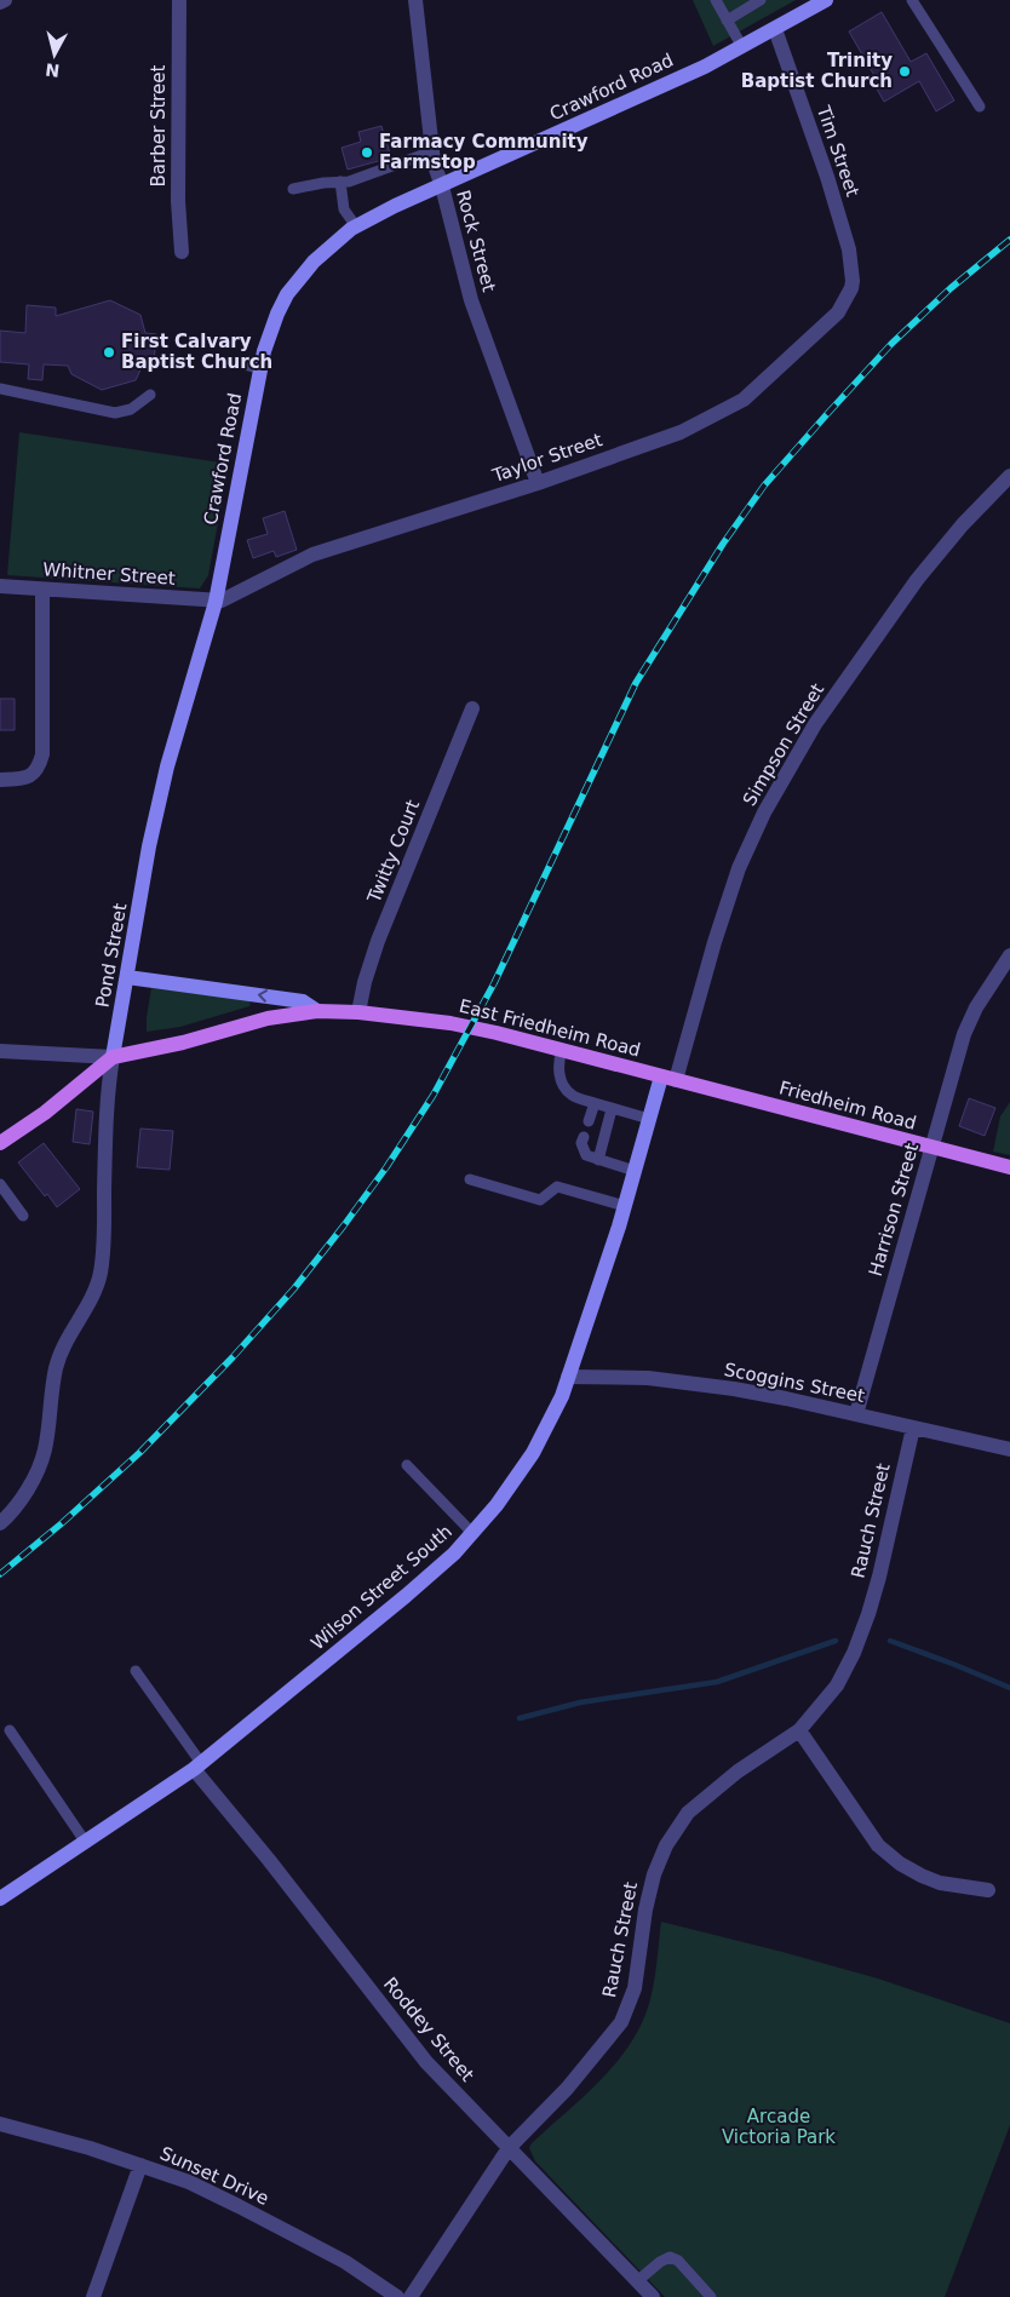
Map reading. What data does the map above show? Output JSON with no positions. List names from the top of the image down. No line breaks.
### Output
{"streets":{"main road":["East Friedheim Road","Friedheim Road"],"street":["Crawford Road","Barber Street","Tim Street","Rock Street","Taylor Street","Whitner Street","Simpson Street","Twitty Court","Pond Street","Harrison Street","Scoggins Street","Rauch Street","Wilson Street South","Roddey Street","Sunset Drive"]},"crossings":[["Crawford Road","Tim Street"],["Crawford Road","Rock Street"],["Crawford Road","Taylor Street"],["Crawford Road","Whitner Street"],["Crawford Road","Pond Street"],["Tim Street","Taylor Street"],["Rock Street","Taylor Street"],["Taylor Street","Whitner Street"],["Taylor Street","Pond Street"],["Whitner Street","Pond Street"],["Simpson Street","East Friedheim Road"],["Simpson Street","Friedheim Road"],["Simpson Street","Wilson Street South"],["Twitty Court","East Friedheim Road"],["Pond Street","East Friedheim Road"],["East Friedheim Road","Friedheim Road"],["East Friedheim Road","Wilson Street South"],["Friedheim Road","Harrison Street"],["Friedheim Road","Wilson Street South"],["Harrison Street","Scoggins Street"],["Scoggins Street","Rauch Street"],["Scoggins Street","Wilson Street South"],["Rauch Street","Roddey Street"],["Wilson Street South","Roddey Street"]],"parks":["Arcade Victoria Park"],"places":["Trinity Baptist Church","Farmacy Community Farmstop","First Calvary Baptist Church"],"north":"bottom"}
